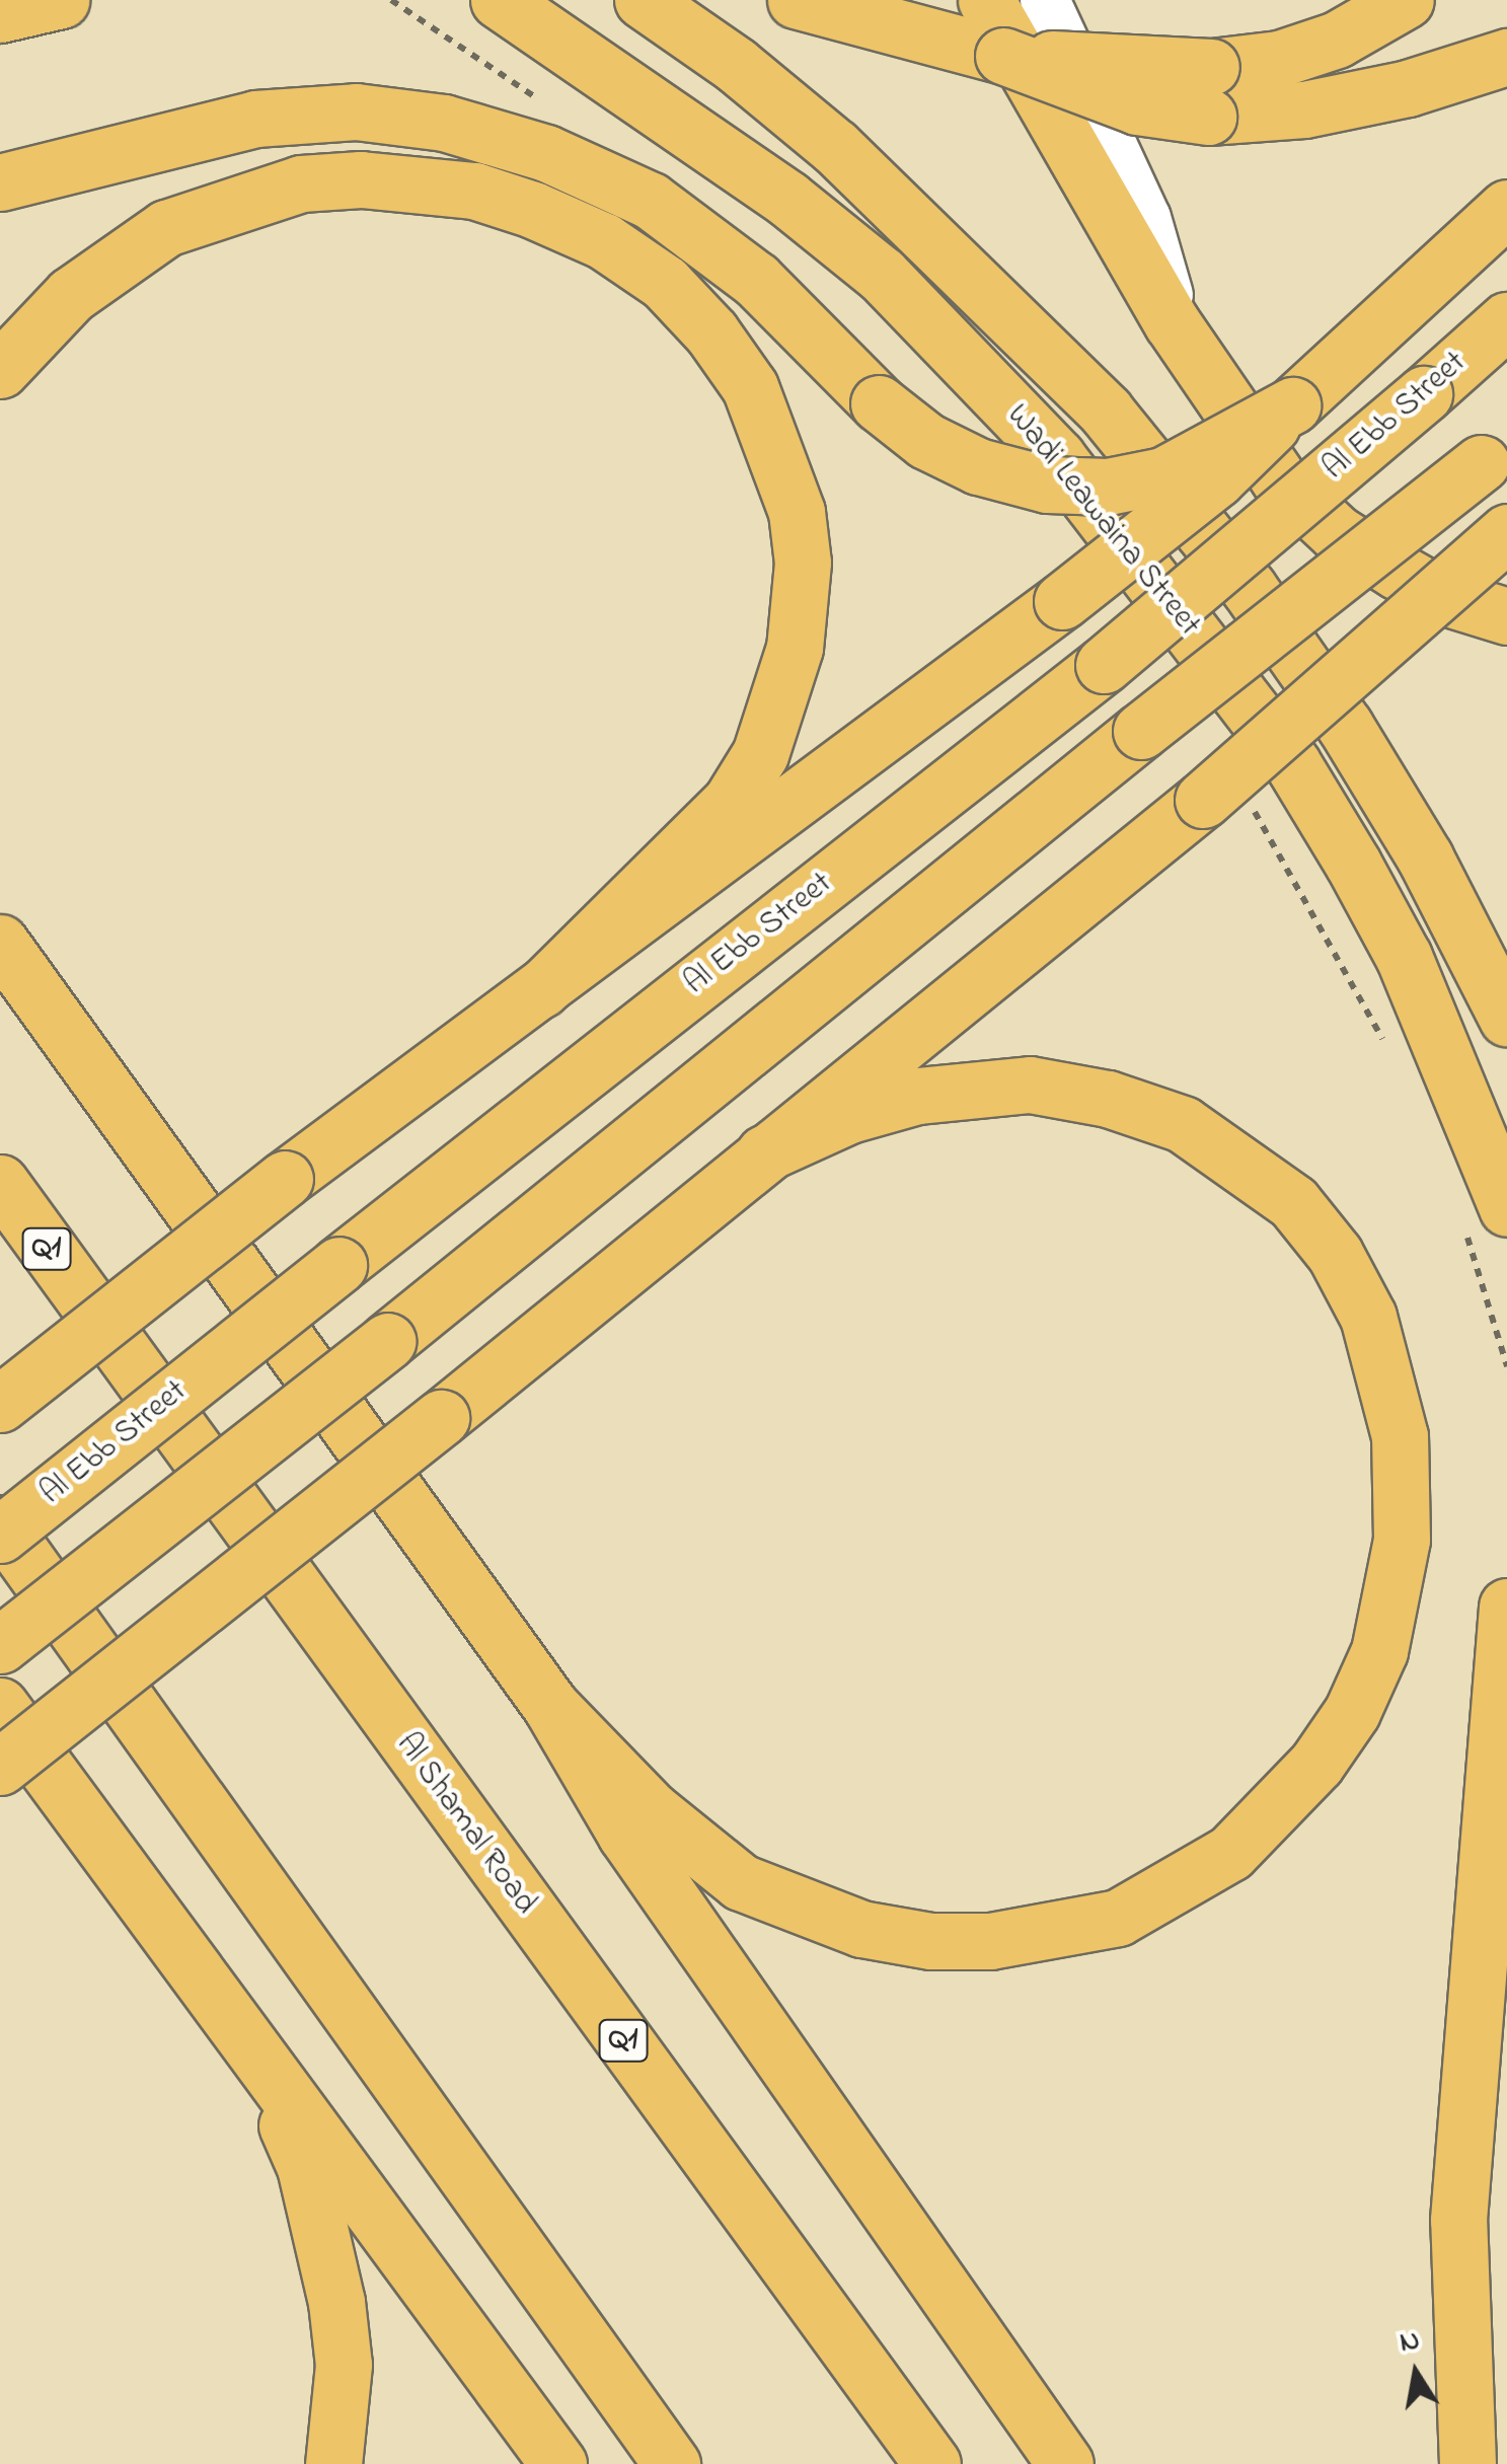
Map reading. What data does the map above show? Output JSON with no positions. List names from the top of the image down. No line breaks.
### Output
{"streets":{"main road":["Al Ebb Street","Wadi Leawaina Street","Q1","Al Shamal Road"]},"north":"top"}
